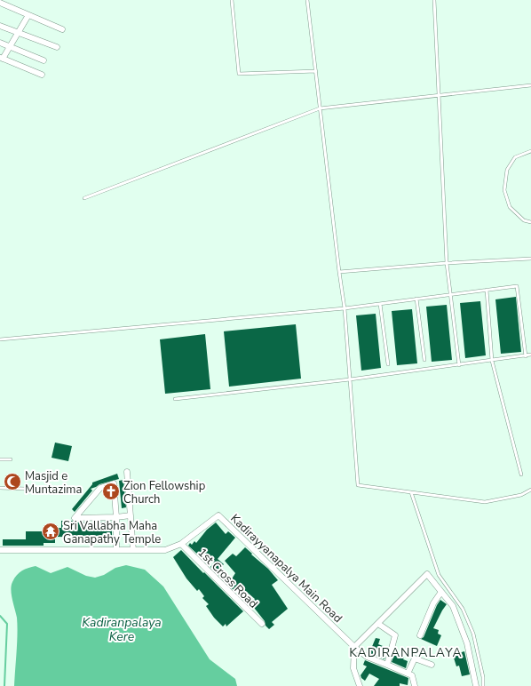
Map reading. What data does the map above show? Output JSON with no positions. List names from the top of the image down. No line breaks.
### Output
{"streets":{"street":["Kadirayyanapalya Main Road","1st Cross Road"]},"crossings":[["Kadirayyanapalya Main Road","1st Cross Road"]],"districts":["KADIRANPALAYA"],"water":["Kadiranpalaya Kere"],"places":{"mosque":["Masjid e Muntazima"],"church":["Zion Fellowship Church"],"temple":["Sri Vallabha Maha Ganapathy Temple"]}}
